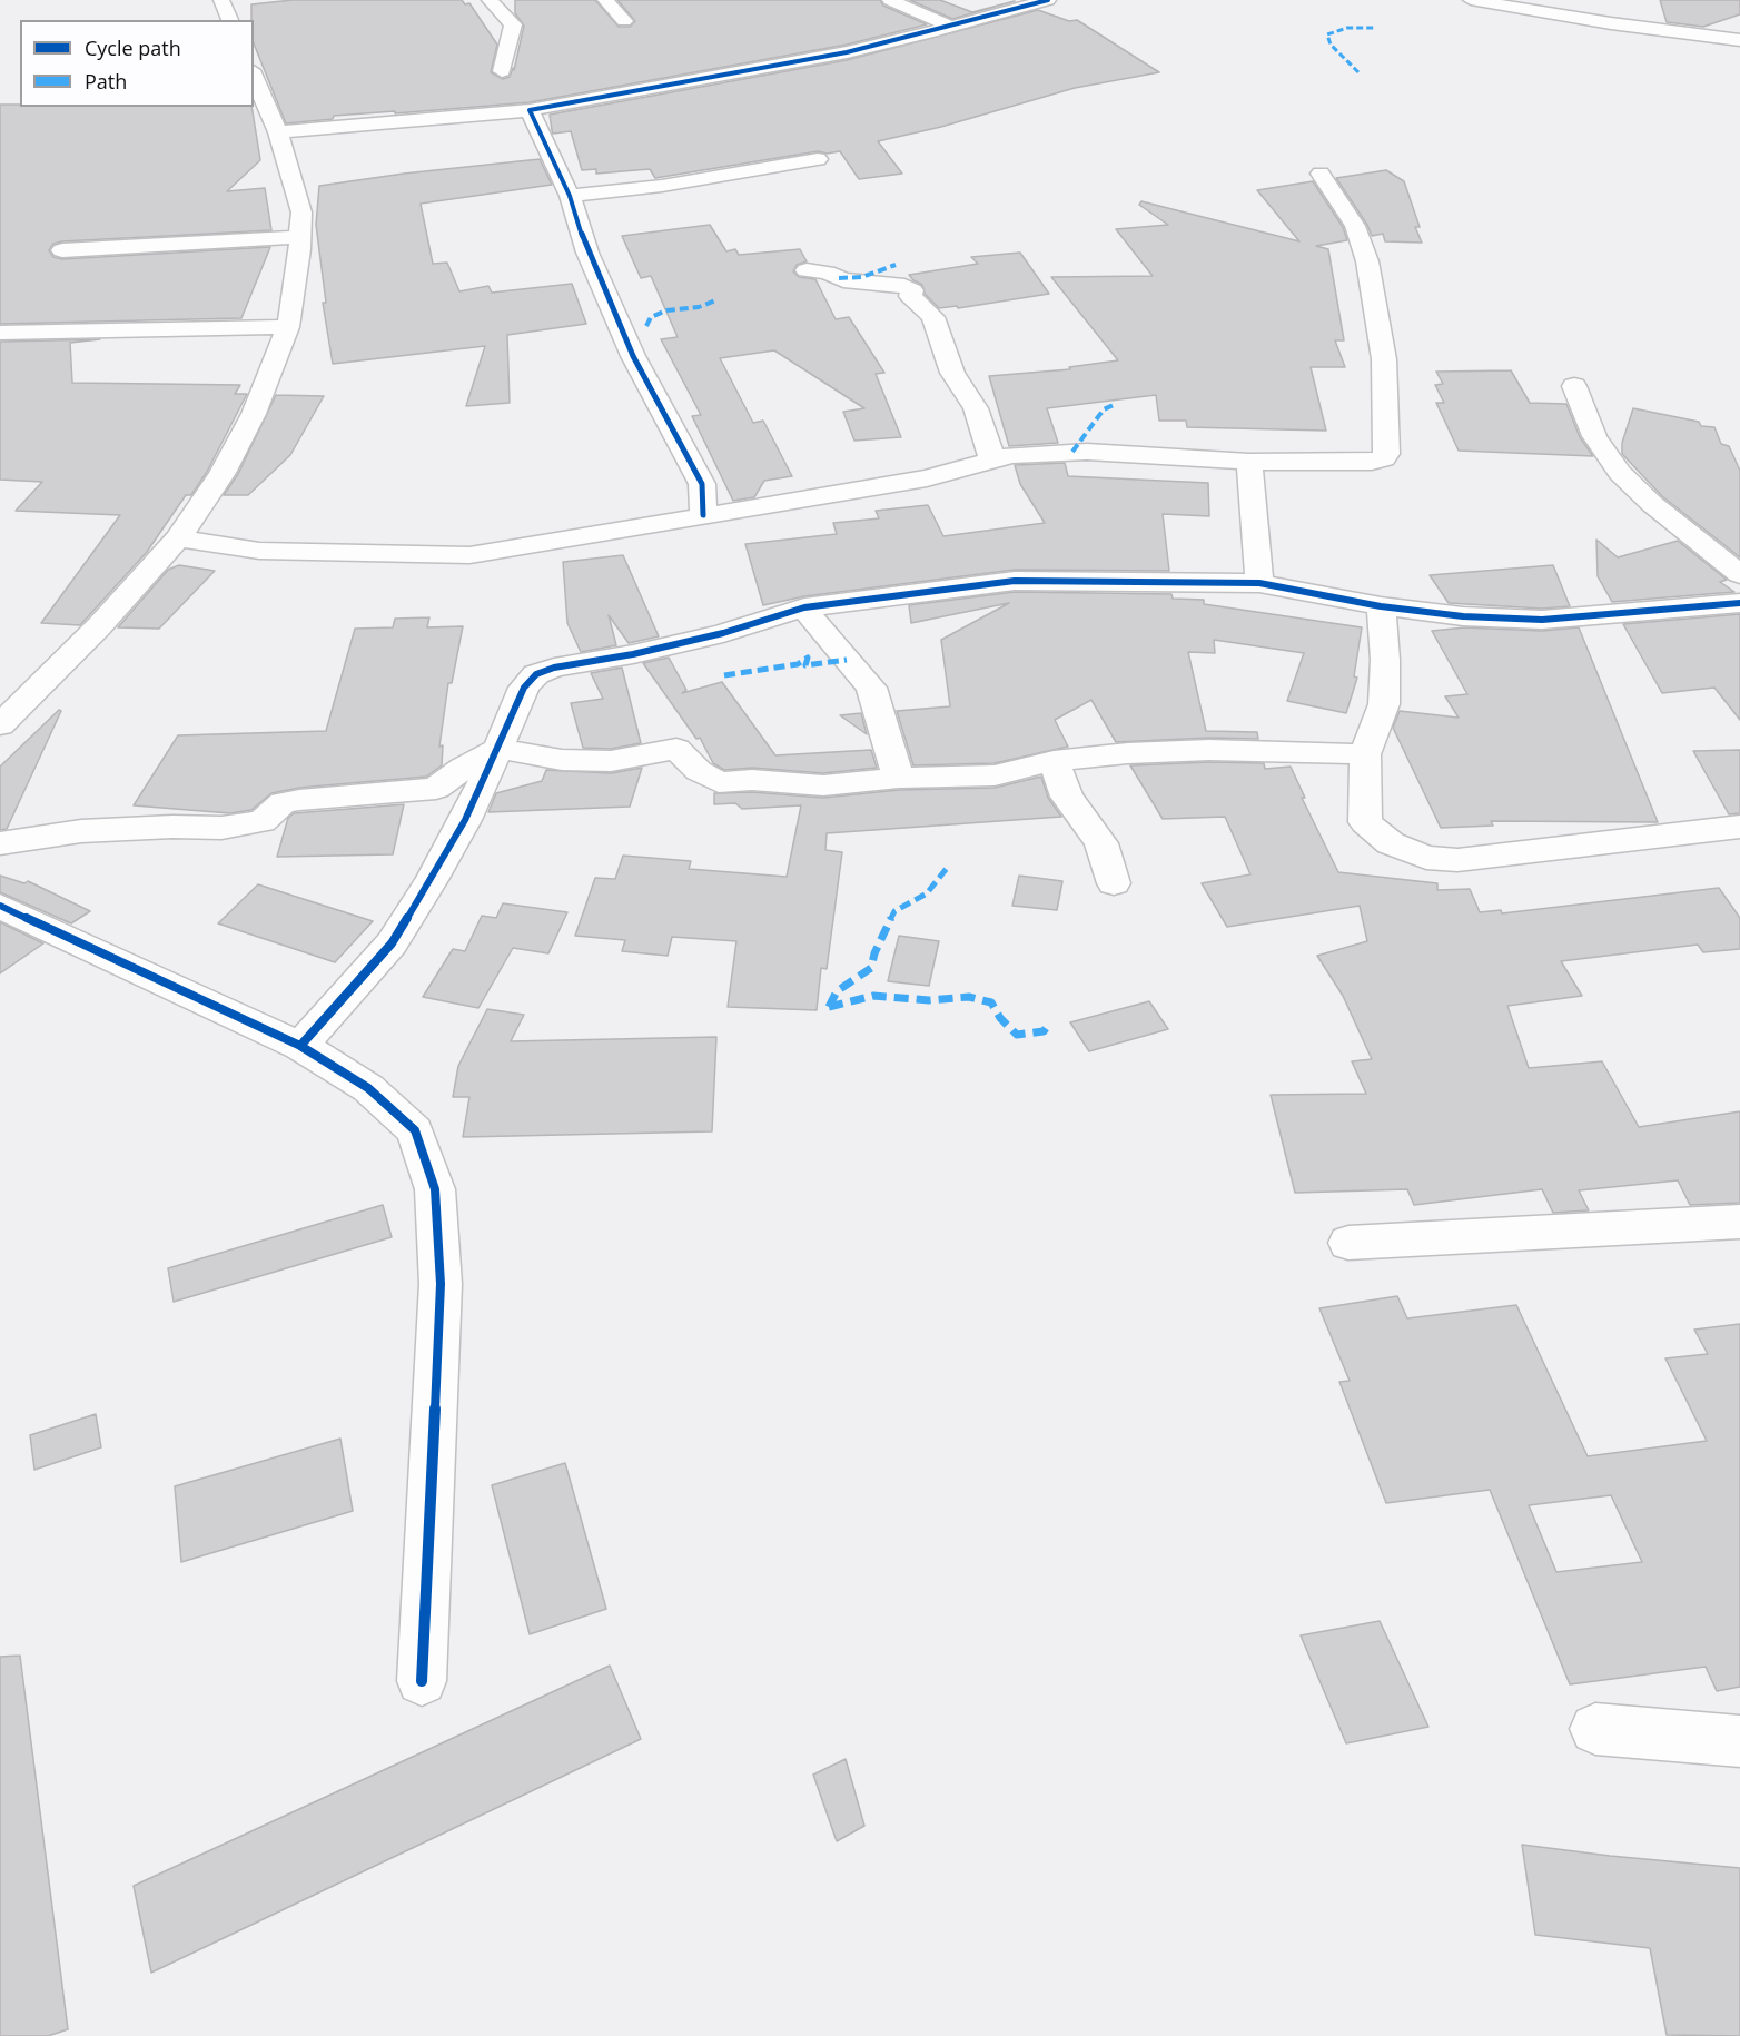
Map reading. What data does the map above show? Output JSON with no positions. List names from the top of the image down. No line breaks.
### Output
{"legend":["Cycle path","Path"]}
